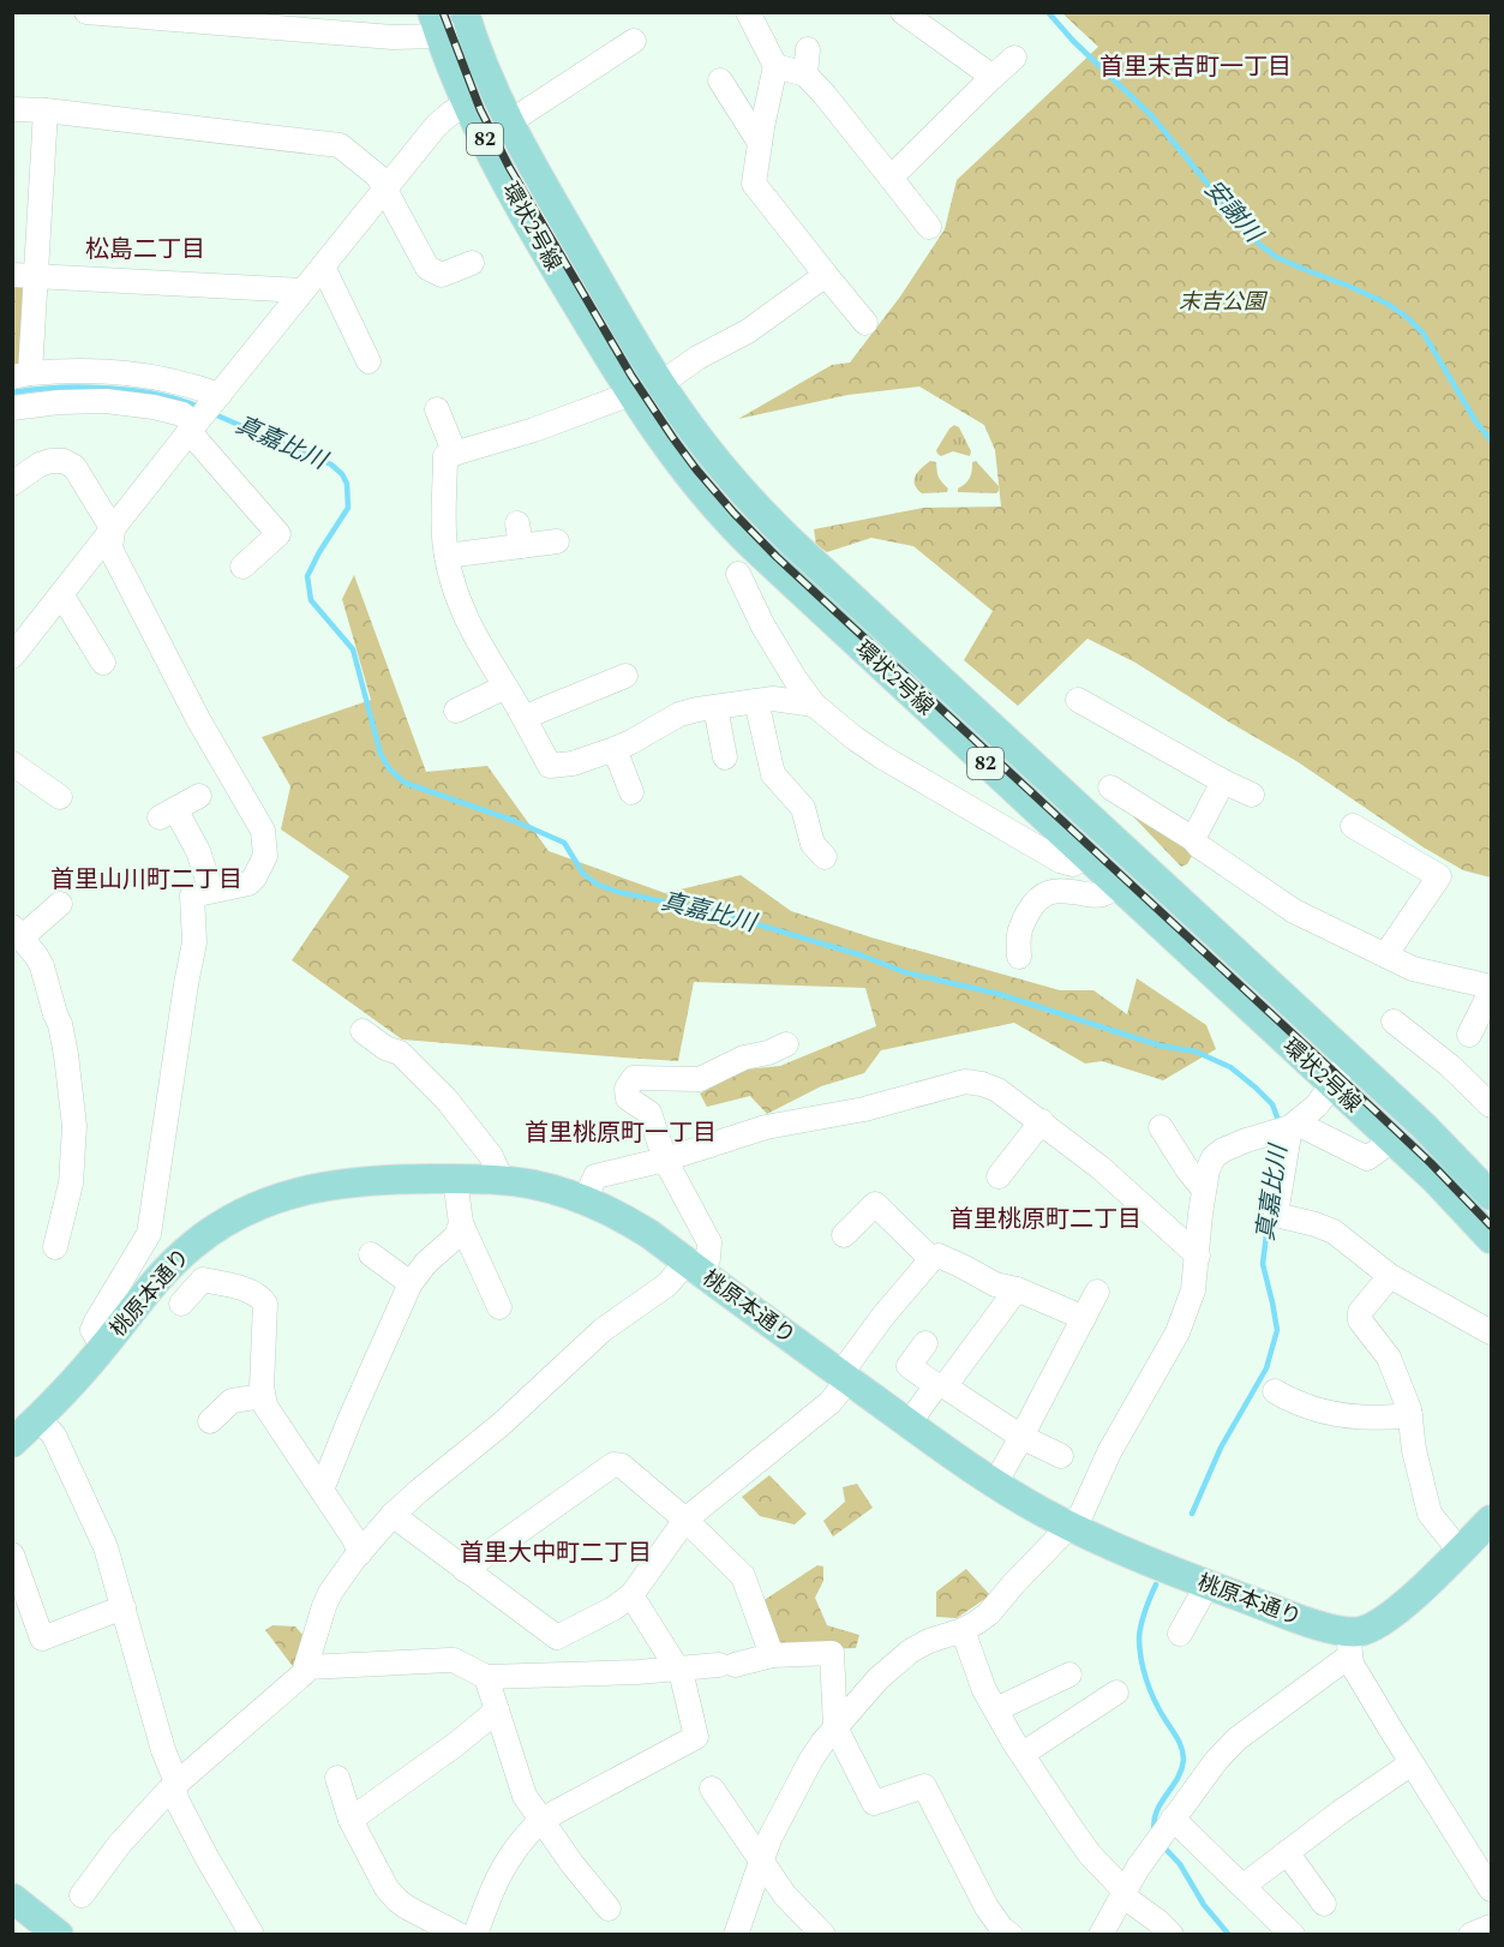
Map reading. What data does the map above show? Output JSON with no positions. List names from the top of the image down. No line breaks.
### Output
{"streets":{"main road":["82","環状2号線","桃原本通り"]},"districts":["首里末吉町一丁目","松島二丁目","首里山川町二丁目","首里桃原町一丁目","首里桃原町二丁目","首里大中町二丁目"],"water":["安謝川","真嘉比川"],"parks":["末吉公園"]}
